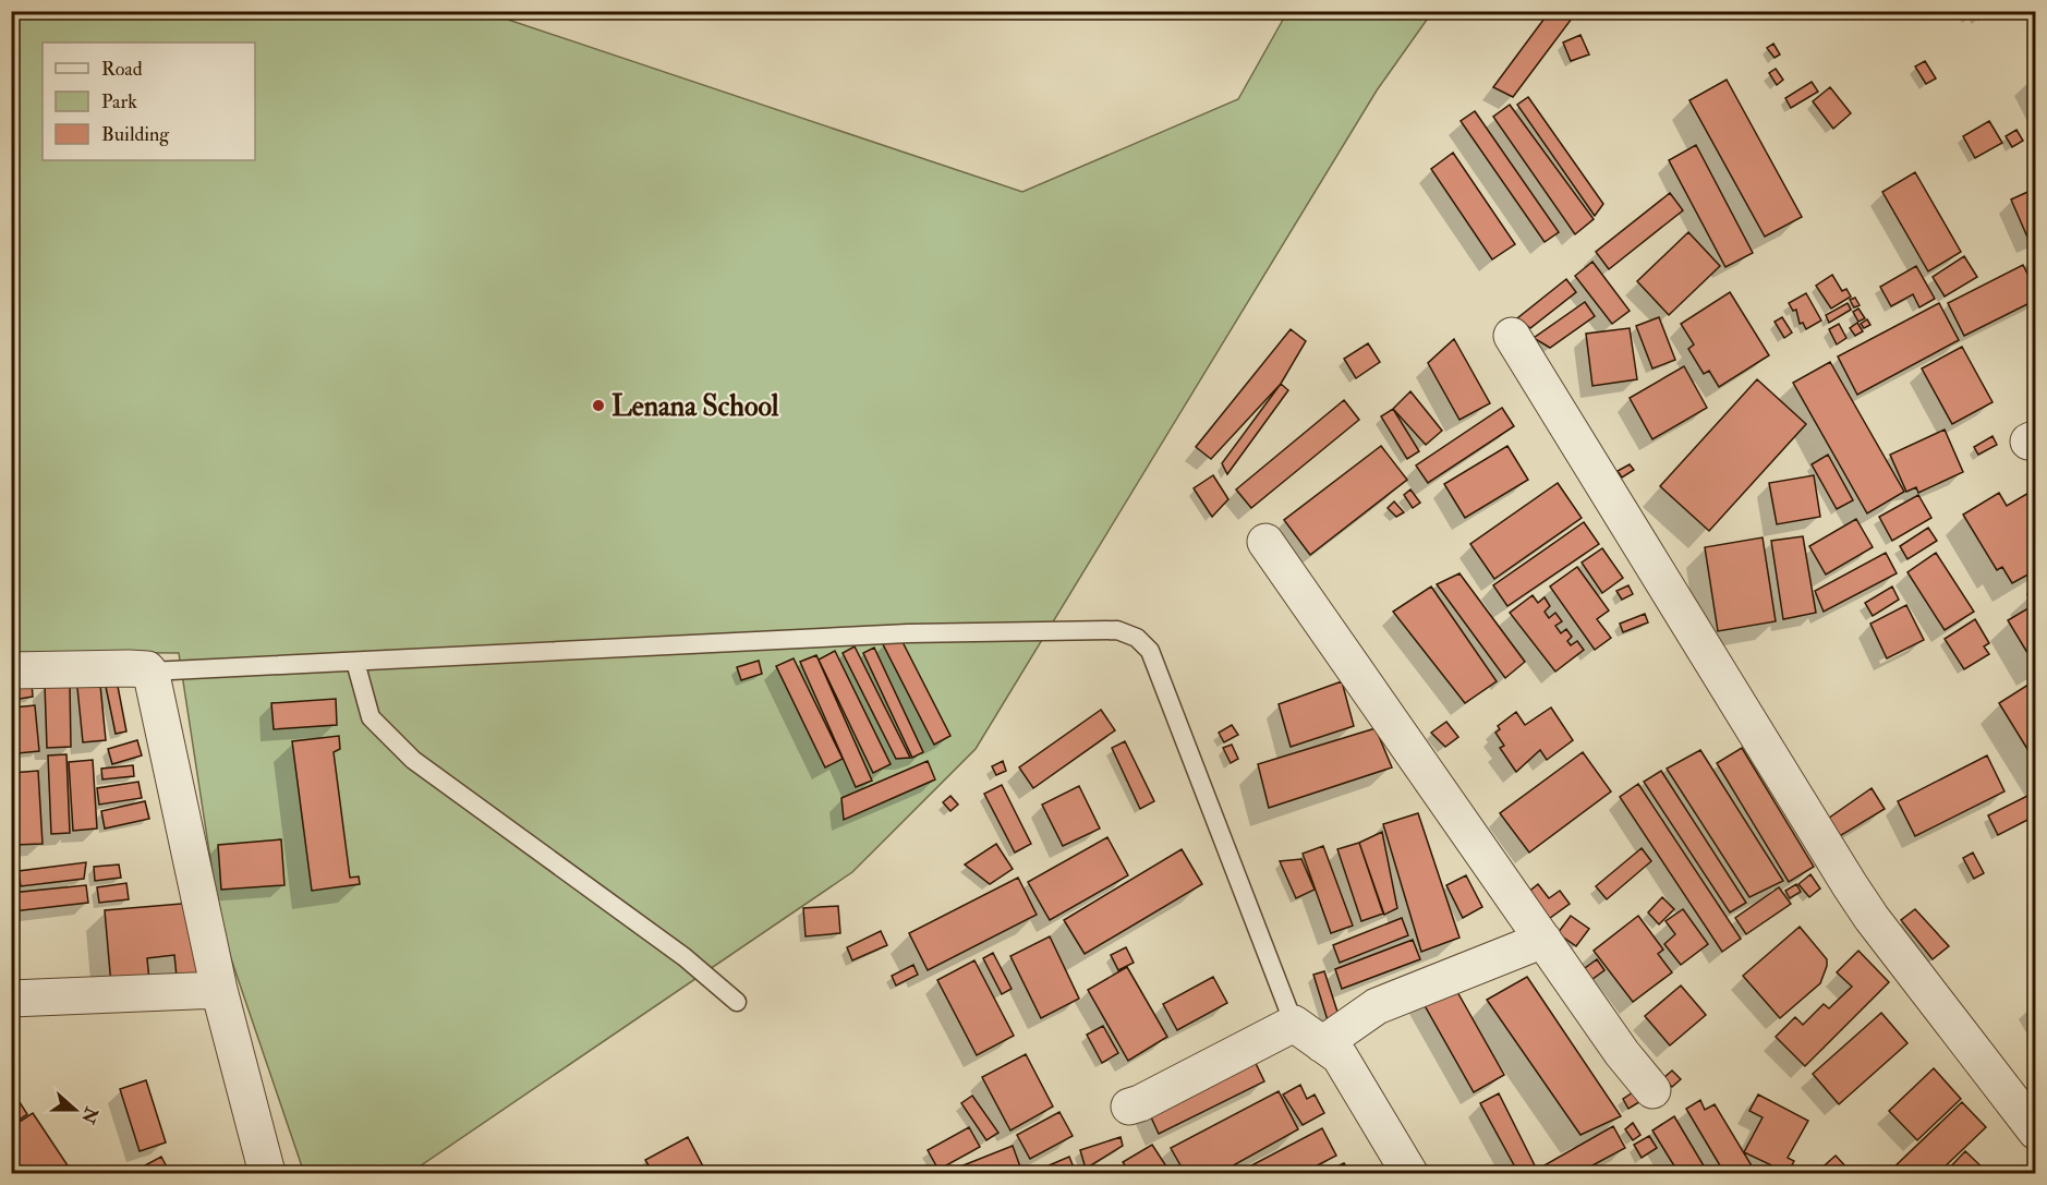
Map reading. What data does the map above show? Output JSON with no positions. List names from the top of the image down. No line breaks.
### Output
{"places":["Lenana School"],"legend":["Road","Park","Building"],"north":"right"}
